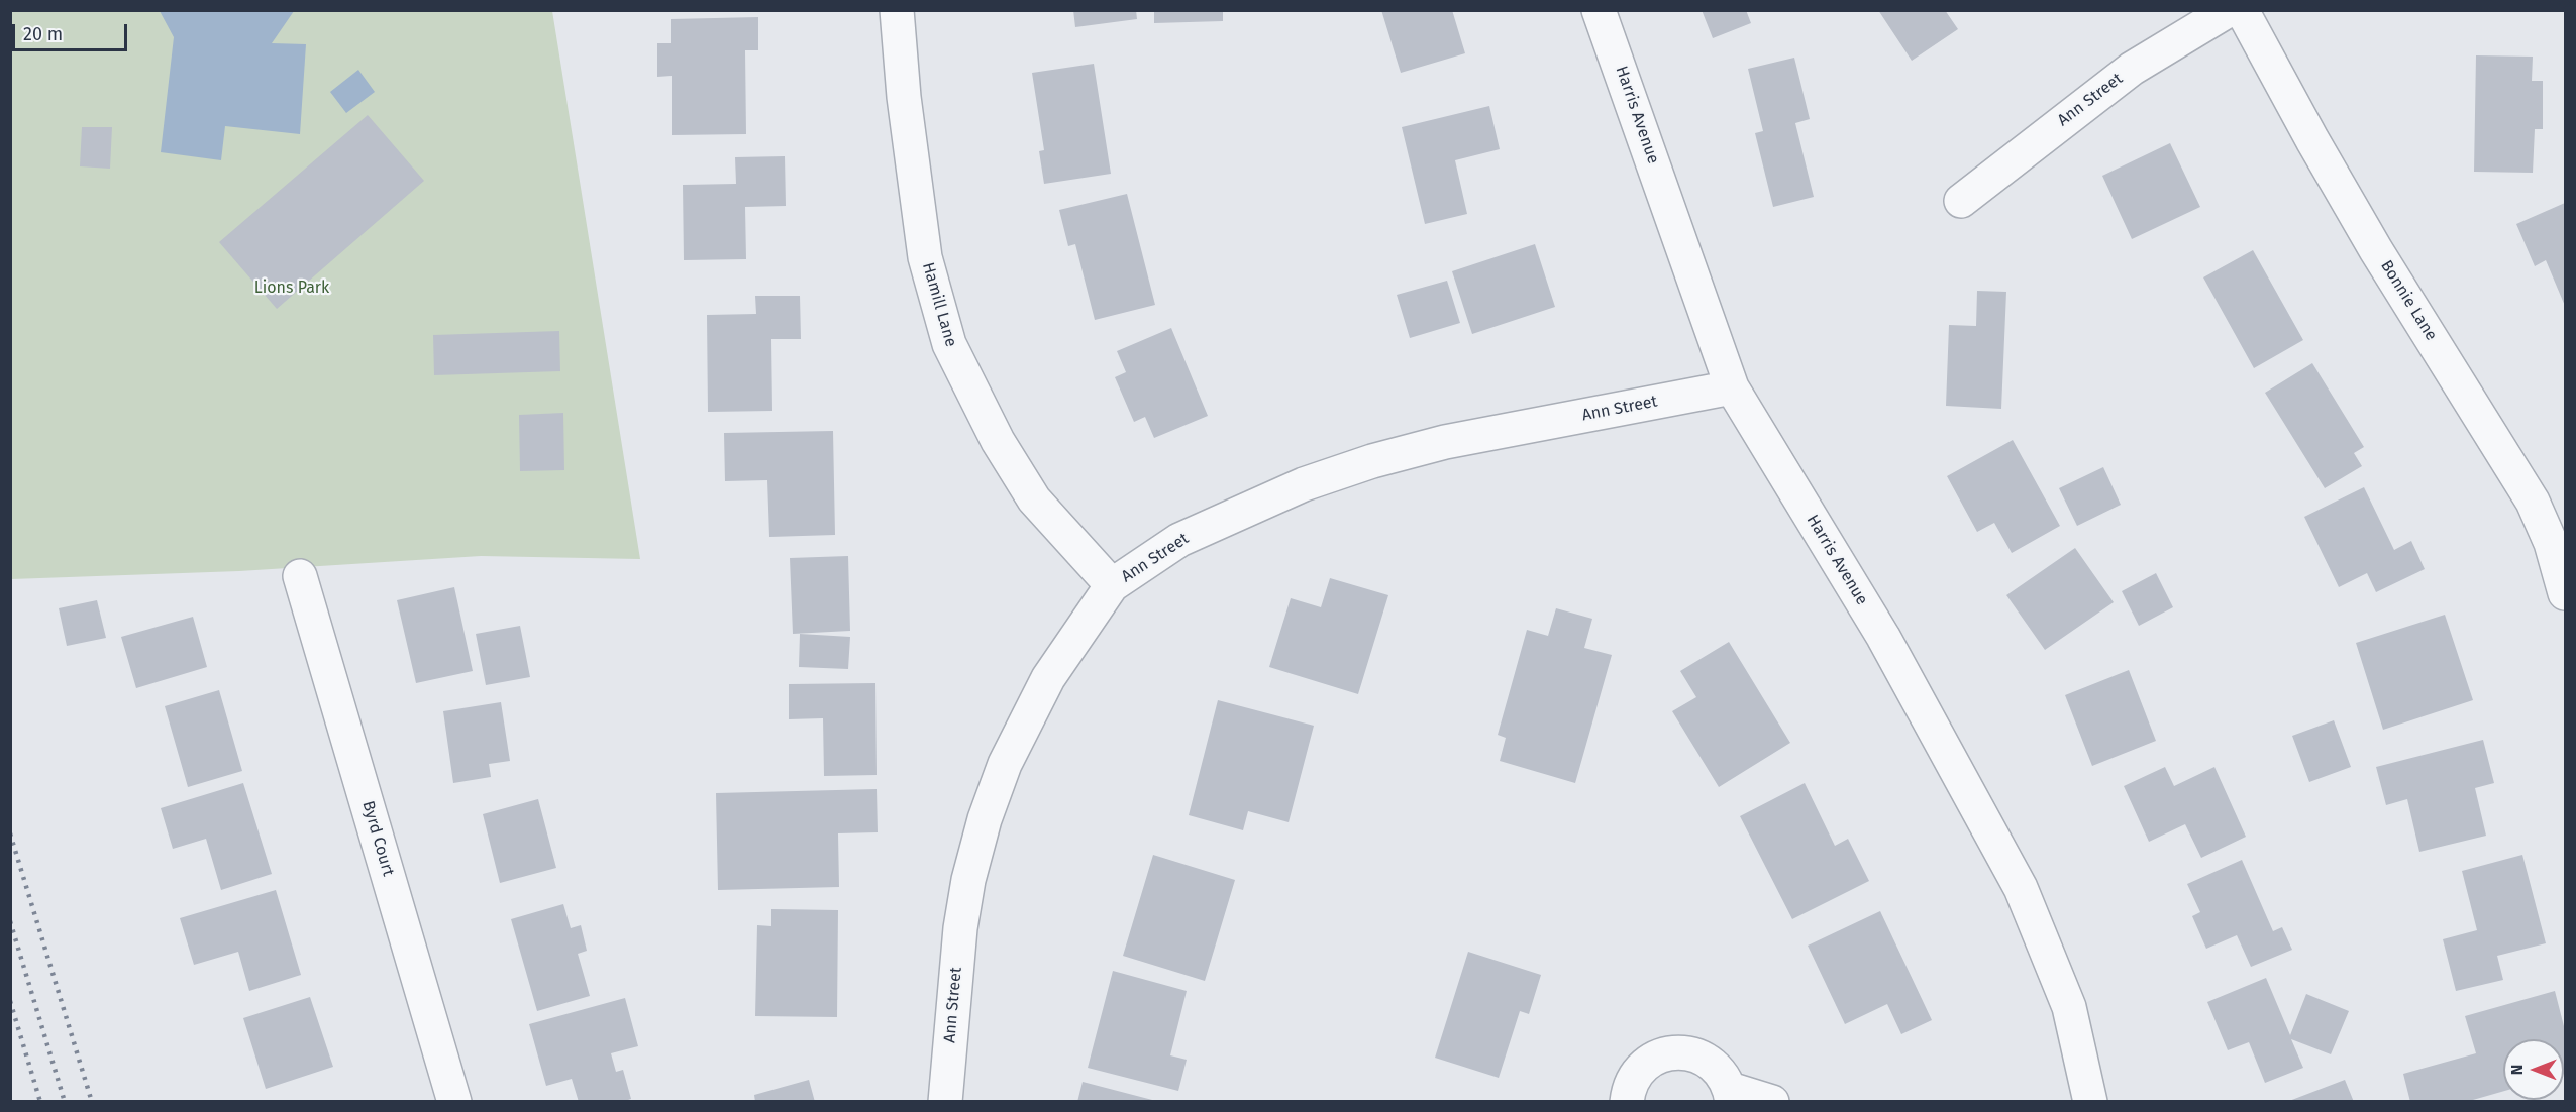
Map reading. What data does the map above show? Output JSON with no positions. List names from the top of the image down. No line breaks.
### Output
{"streets":{"street":["Ann Street","Harris Avenue","Bonnie Lane","Hamill Lane","Byrd Court"]},"crossings":[["Ann Street","Harris Avenue"],["Ann Street","Hamill Lane"]],"parks":["Lions Park"],"scale_bar":"20 m","north":"left"}
